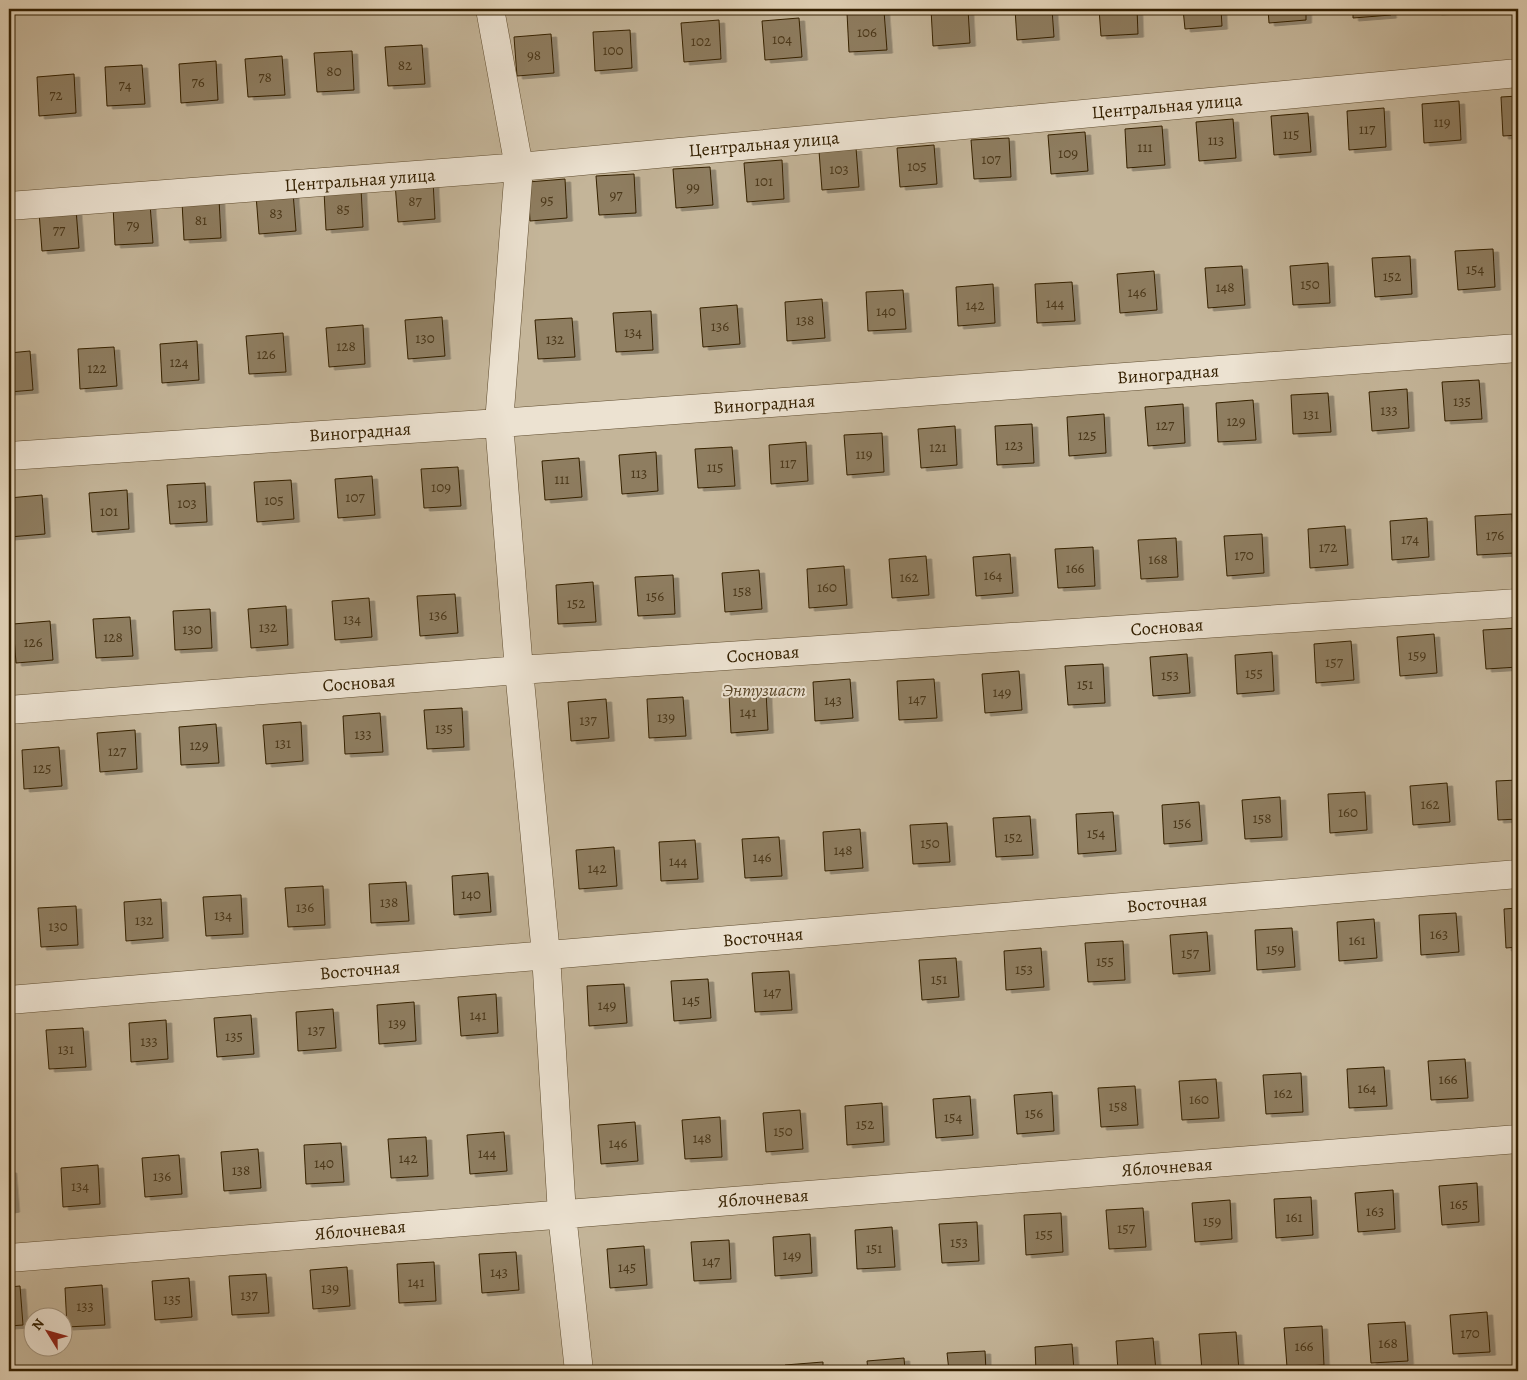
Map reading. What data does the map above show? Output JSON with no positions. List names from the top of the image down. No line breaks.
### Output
{"streets":{"street":["Центральная улица","Виноградная","Сосновая","Восточная","Яблочневая"]},"parks":["Энтузиаст"],"house_numbers":["106","104","102","100","98","82","80","78","76","74","72","119","117","115","113","111","109","107","105","103","101","99","97","95","87","85","83","81","79","77","154","152","150","148","146","144","142","140","138","136","134","130","132","128","126","124","122","135","133","131","129","127","125","123","121","119","117","115","113","111","109","107","105","103","101","176","174","172","170","168","166","164","162","160","158","156","152","136","134","132","130","128","126","159","157","155","153","151","149","147","143","141","139","137","135","133","131","129","127","125","162","160","158","156","154","152","150","148","146","144","142","140","138","136","134","132","130","163","161","159","157","155","153","151","147","145","149","141","139","137","135","133","131","166","164","162","160","158","156","154","152","150","148","146","144","142","140","138","136","134","165","163","161","159","157","155","153","151","149","147","145","143","141","139","137","135","133","170","168","166"],"north":"top left"}
